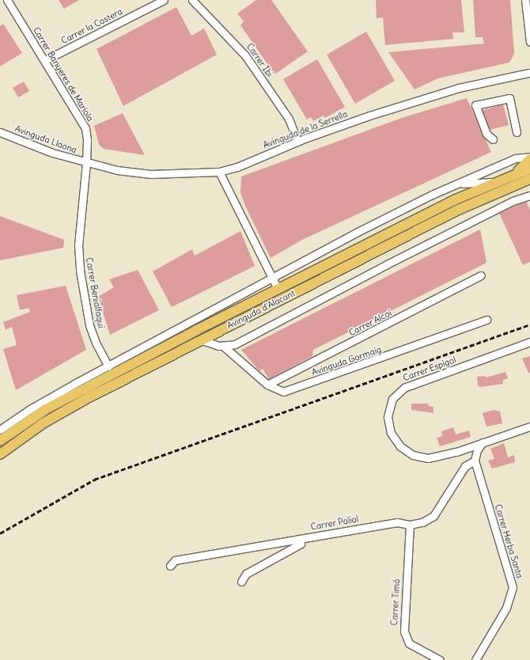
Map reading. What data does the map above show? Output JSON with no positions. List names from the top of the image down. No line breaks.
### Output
{"streets":{"main road":["Avinguda d'Alacant"],"street":["Carrer la Costera","Carrer Ibi","Carrer Banyeres de Mariola","Avinguda de la Serrella","Avinguda Llaona","Carrer Benialfaquí","Carrer Alcoi","Avinguda Gormaig","Carrer Espígol","Carrer Poliol","Carrer Herba Santa","Carrer Timó"]},"crossings":[["Carrer la Costera","Carrer Banyeres de Mariola"],["Carrer Ibi","Avinguda de la Serrella"],["Carrer Banyeres de Mariola","Avinguda de la Serrella"],["Carrer Banyeres de Mariola","Avinguda Llaona"],["Carrer Banyeres de Mariola","Carrer Benialfaquí"],["Avinguda de la Serrella","Avinguda Llaona"],["Avinguda de la Serrella","Carrer Benialfaquí"],["Avinguda Llaona","Carrer Benialfaquí"],["Carrer Alcoi","Avinguda Gormaig"],["Carrer Poliol","Carrer Herba Santa"],["Carrer Poliol","Carrer Timó"]]}
